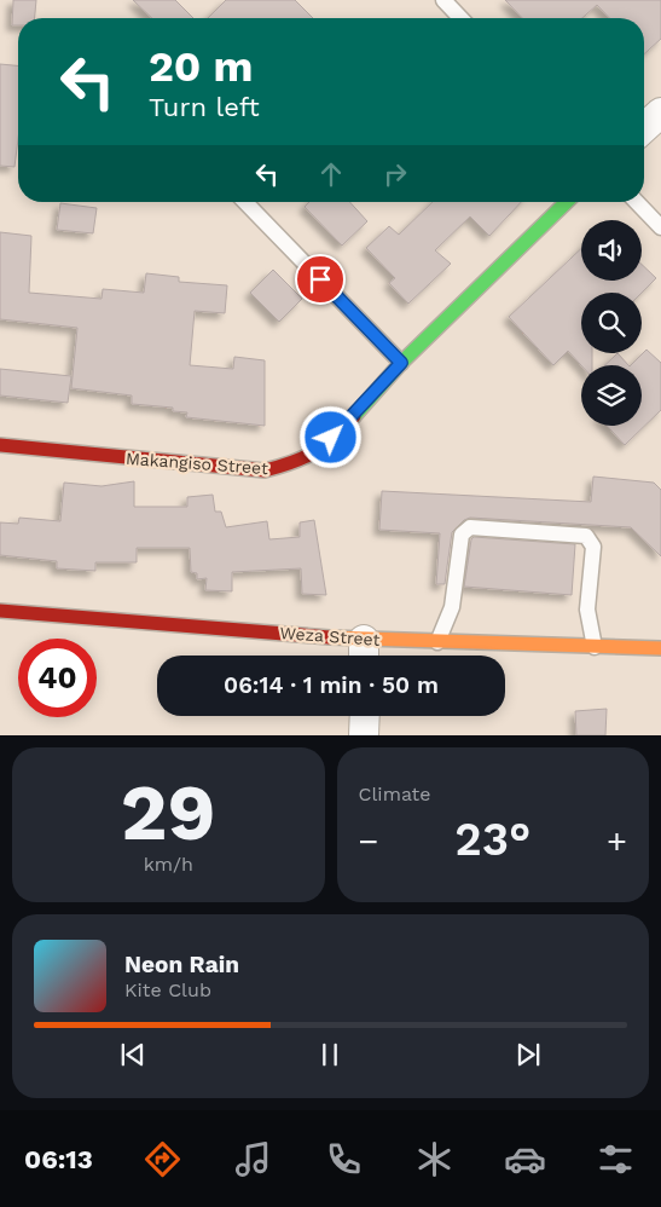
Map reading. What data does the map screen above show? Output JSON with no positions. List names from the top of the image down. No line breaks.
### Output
{"streets":{"street":["Makangiso Street","Weza Street"]},"page":{"turn":["20 m","Turn left"],"limit":"40","trip":"06:14 · 1 min · 50 m","tile":[["29","km/h"],"Climate"],"heat":["−","23°","+"],"song":["Neon Rain","Kite Club"],"tabs":"06:13"}}
